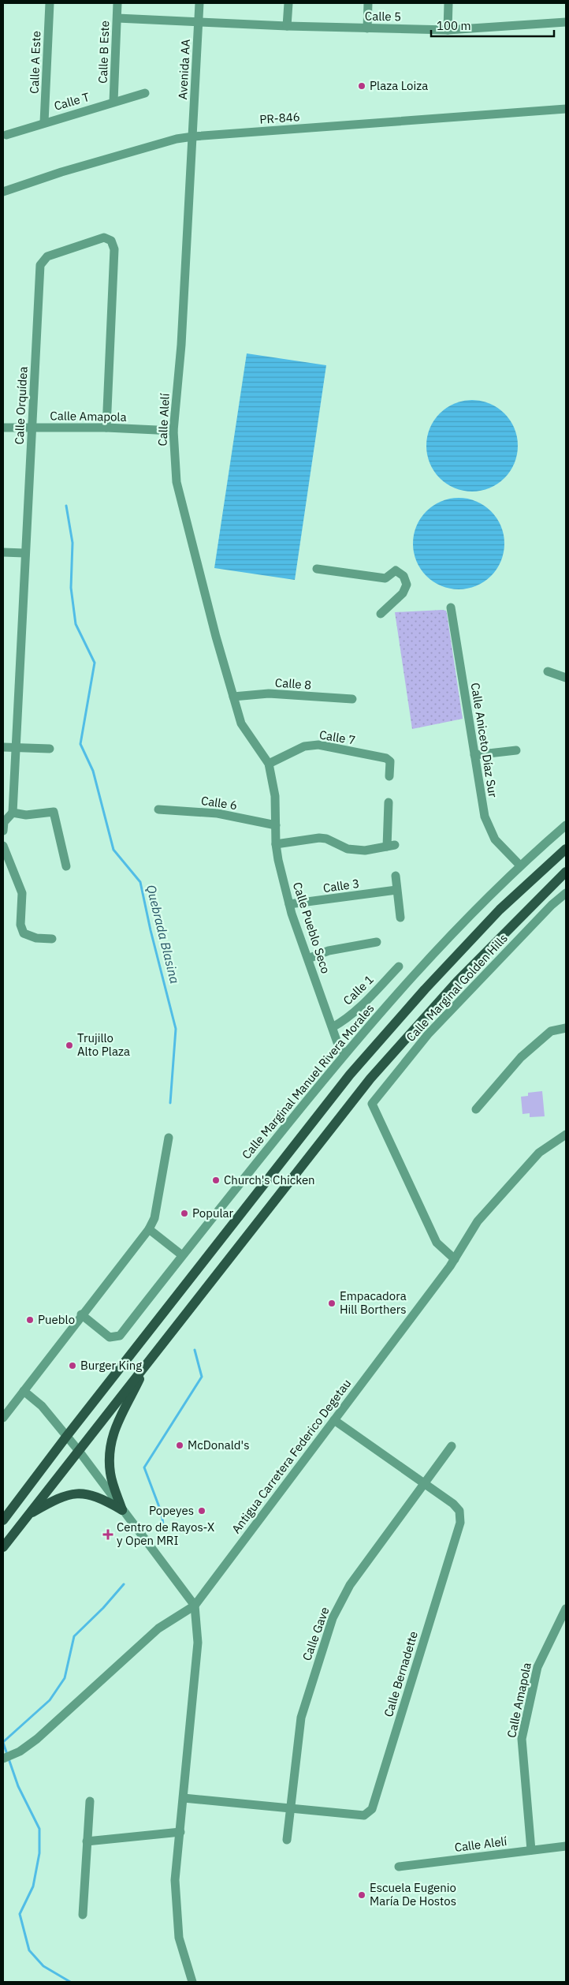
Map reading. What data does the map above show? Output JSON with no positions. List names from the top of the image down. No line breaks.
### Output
{"streets":{"street":["Calle 5","Calle B Este","Calle A Este","Avenida AA","Calle T","PR-846","Calle Orquídea","Calle Amapola","Calle Alelí","Calle 8","Calle 7","Calle Aniceto Díaz Sur","Calle 6","Calle 3","Calle Pueblo Seco","Calle Marginal Golden Hills","Calle 1","Calle Marginal Manuel Rivera Morales","Antigua Carretera Federico Degetau","Calle Gave","Calle Bernadette"]},"crossings":[["Calle 5","Calle B Este"],["Calle 5","Avenida AA"],["Calle B Este","Calle T"],["Calle A Este","Calle T"],["Avenida AA","PR-846"],["Avenida AA","Calle Alelí"],["PR-846","Calle Alelí"],["Calle Orquídea","Calle Amapola"],["Calle Amapola","Calle Alelí"],["Calle Alelí","Calle 8"],["Calle Alelí","Calle Pueblo Seco"],["Calle 8","Calle Pueblo Seco"],["Calle 7","Calle Pueblo Seco"],["Calle Aniceto Díaz Sur","Calle Marginal Manuel Rivera Morales"],["Calle 6","Calle Pueblo Seco"],["Calle 3","Calle Pueblo Seco"],["Calle Pueblo Seco","Calle 1"],["Calle Pueblo Seco","Calle Marginal Manuel Rivera Morales"],["Calle Marginal Golden Hills","Antigua Carretera Federico Degetau"],["Antigua Carretera Federico Degetau","Calle Bernadette"],["Calle Gave","Calle Bernadette"]],"water":["Quebrada Blasina"],"places":{"other":["Plaza Loiza","Trujillo Alto Plaza","Church's Chicken","Popular","Empacadora Hill Borthers","Pueblo","Burger King","McDonald's","Popeyes","Escuela Eugenio María De Hostos"],"health":["Centro de Rayos-X y Open MRI"]},"scale_bar":"100 m"}
